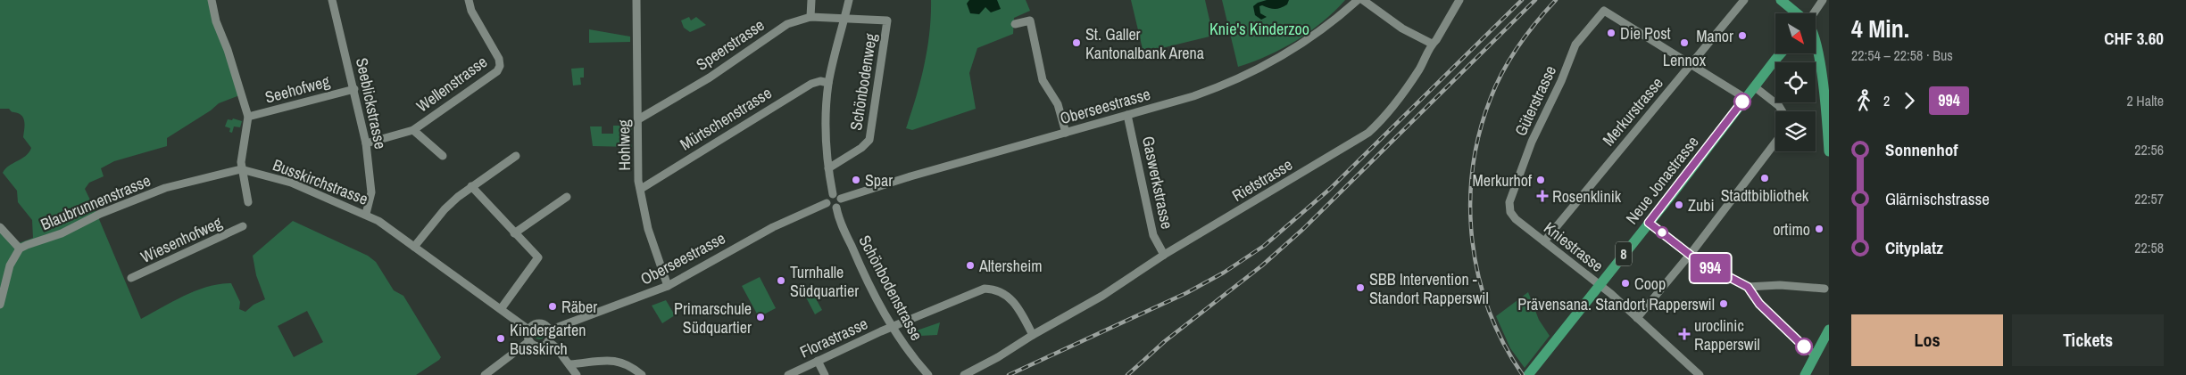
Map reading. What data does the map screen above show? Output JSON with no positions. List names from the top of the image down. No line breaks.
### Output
{"streets":{"main road":["Neue Jonastrasse","8"],"street":["Speerstrasse","Schönbodenweg","Wellenstrasse","Seehofweg","Güterstrasse","Seeblickstrasse","Oberseestrasse","Merkurstrasse","Mürtschenstrasse","Hohlweg","Rietstrasse","Busskirchstrasse","Gaswerkstrasse","Blaubrunnenstrasse","Wiesenhofweg","Kniestrasse","Schönbodenstrasse","Florastrasse"]},"crossings":[["Speerstrasse","Schönbodenweg"],["Speerstrasse","Hohlweg"],["Wellenstrasse","Seeblickstrasse"],["Seehofweg","Seeblickstrasse"],["Güterstrasse","Merkurstrasse"],["Güterstrasse","Kniestrasse"],["Seeblickstrasse","Busskirchstrasse"],["Oberseestrasse","Hohlweg"],["Oberseestrasse","Busskirchstrasse"],["Oberseestrasse","Gaswerkstrasse"],["Oberseestrasse","Schönbodenstrasse"],["Merkurstrasse","Kniestrasse"],["Mürtschenstrasse","Hohlweg"],["Rietstrasse","Gaswerkstrasse"],["Neue Jonastrasse","Kniestrasse"],["Busskirchstrasse","Blaubrunnenstrasse"],["Schönbodenstrasse","Florastrasse"]],"parks":["Knie's Kinderzoo"],"places":{"other":["Die Post","Manor","St. Galler Kantonalbank Arena","Lennox","Stadtbibliothek","Spar","Merkurhof","Zubi","ortimo","Altersheim","Turnhalle Südquartier","Coop","SBB Intervention - Standort Rapperswil","Prävensana. Standort Rapperswil","Räber","Primarschule Südquartier","Kindergarten Busskirch"],"health":["Rosenklinik","uroclinic Rapperswil"]},"lines":["bus line 994"],"north":"bottom right","page":{"on_map":"994","heading":["4 Min.","22:54 – 22:58 · Bus","CHF 3.60"],"legs":["2","994","2 Halte"],"list":[{"name":"Sonnenhof","value":"22:56"},{"name":"Glärnischstrasse","value":"22:57"},{"name":"Cityplatz","value":"22:58"}],"buttons":["Los","Tickets"]}}
